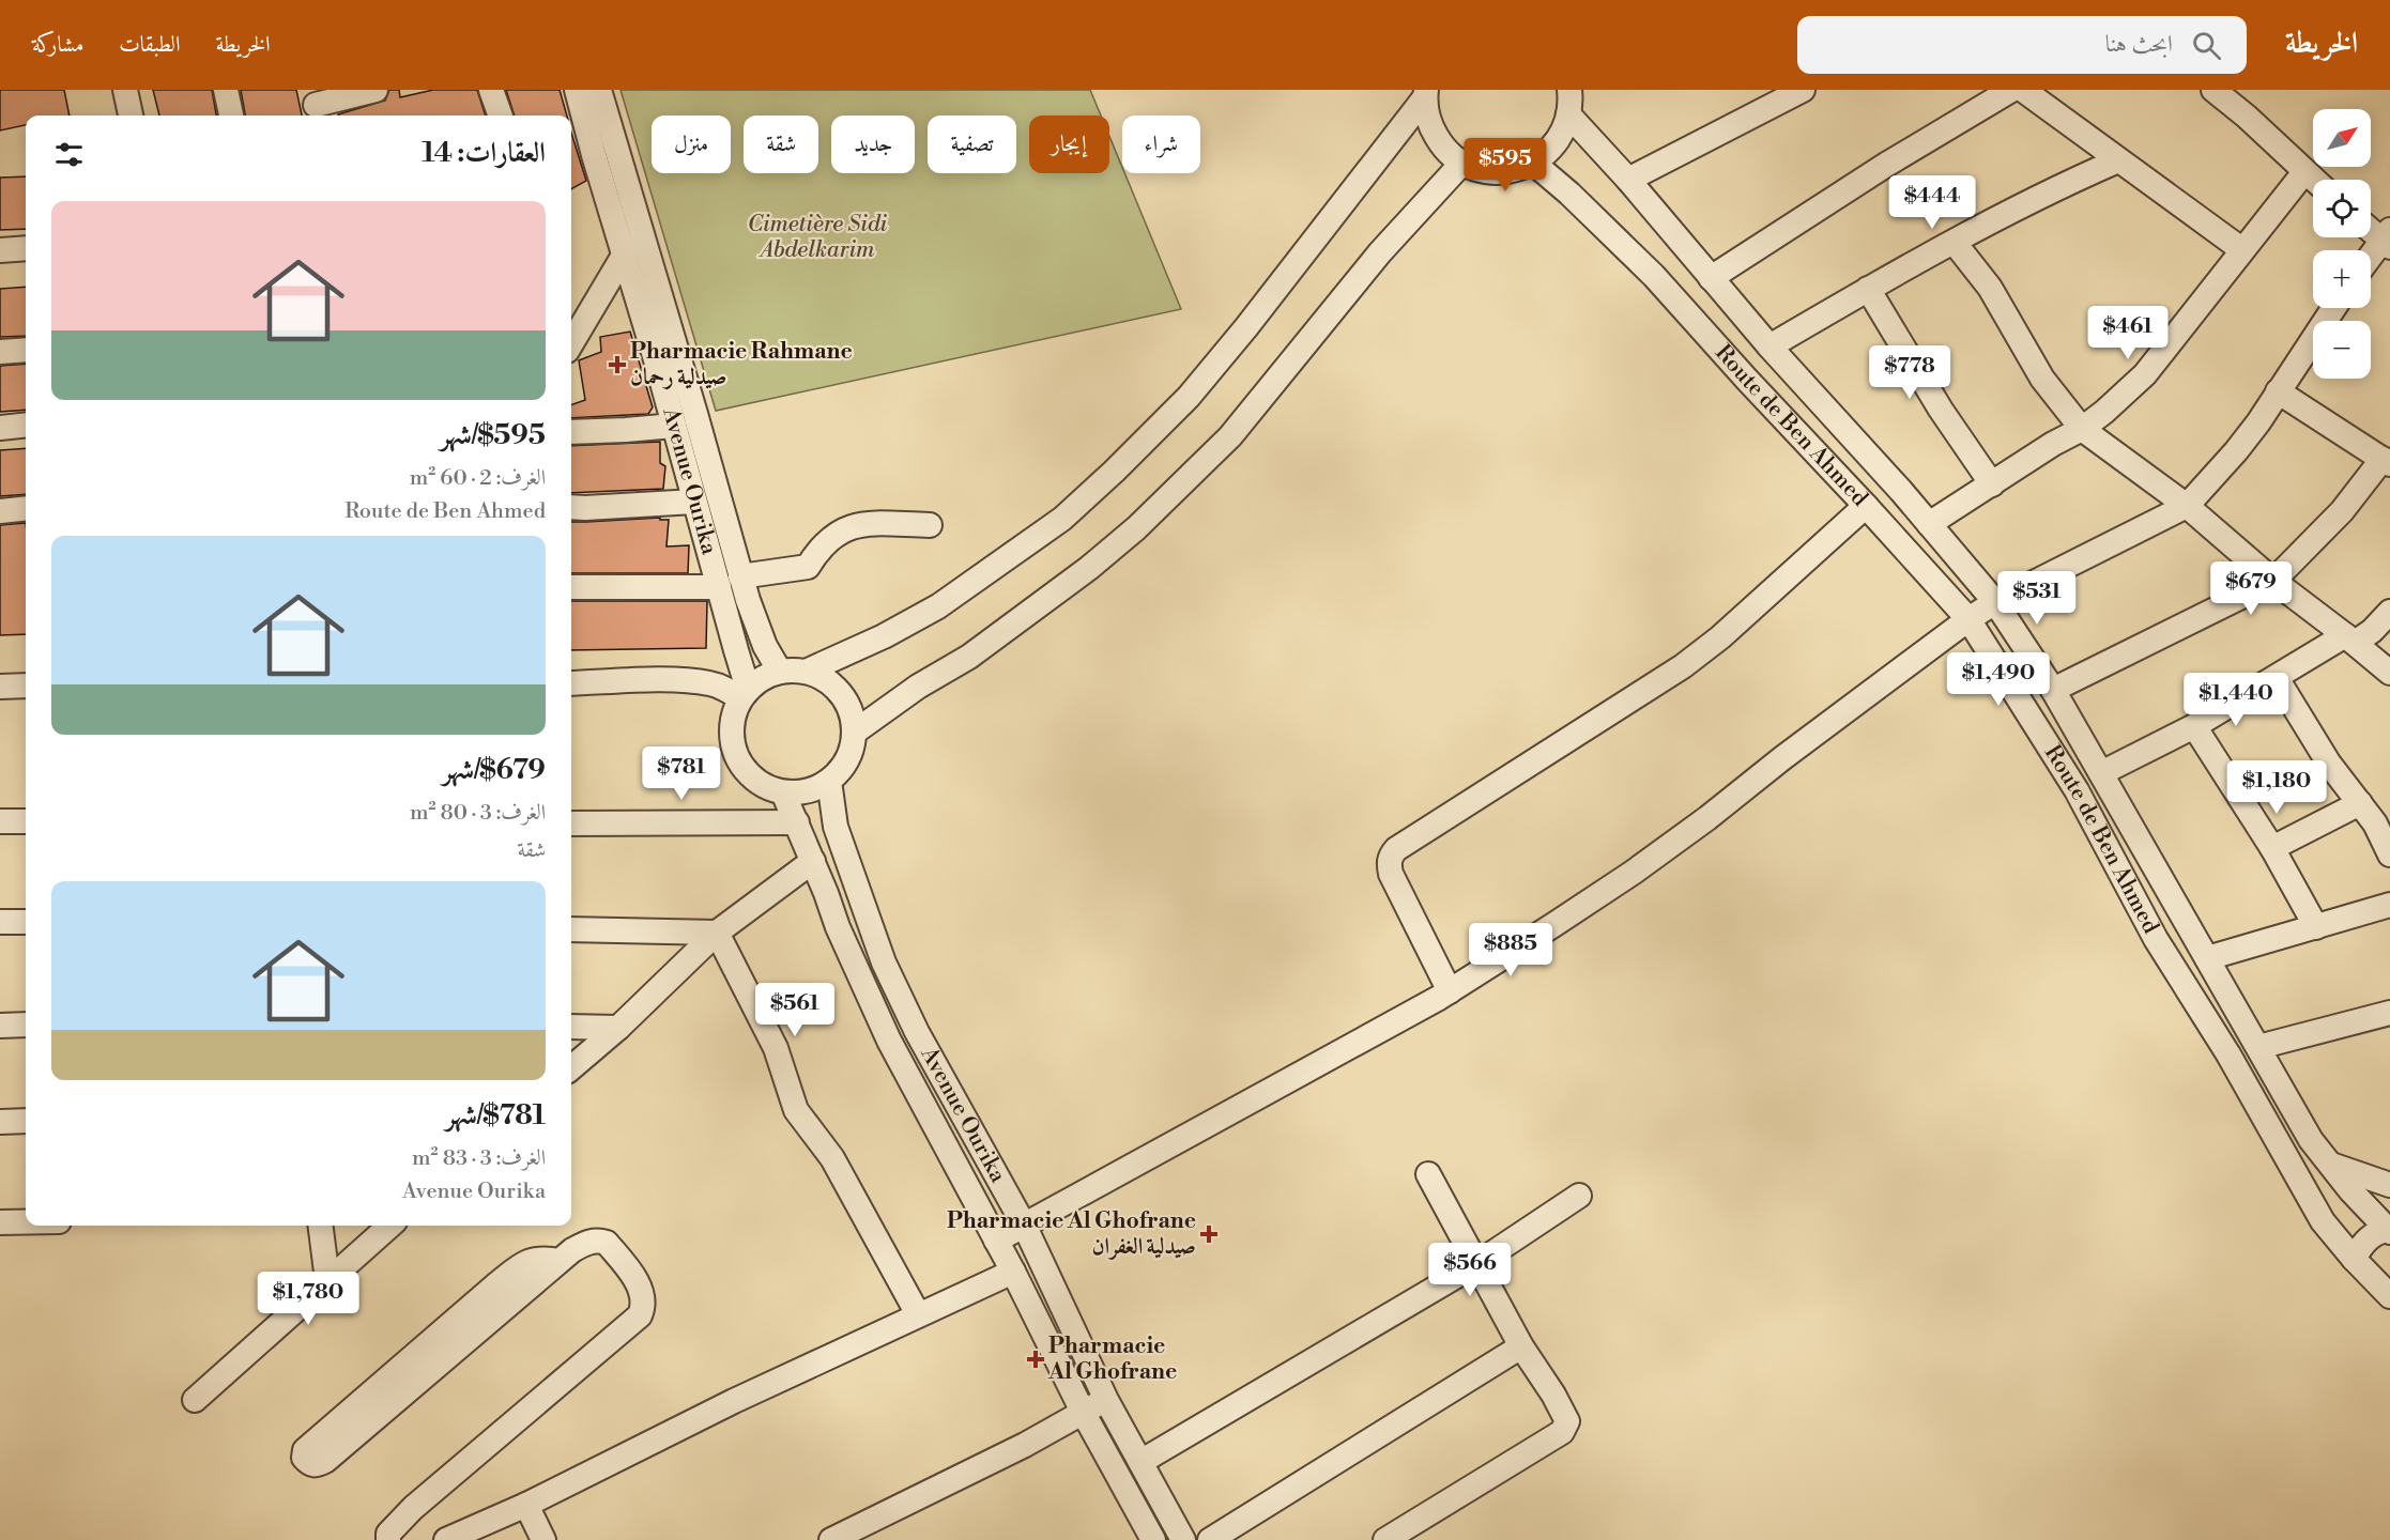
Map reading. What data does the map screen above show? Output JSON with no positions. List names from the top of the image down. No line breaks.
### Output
{"streets":{"street":["Route de Ben Ahmed","Avenue Ourika"]},"parks":["Cimetière Sidi Abdelkarim"],"places":{"health":["Pharmacie Rahmane صيدلية رحمان","Pharmacie Al Ghofrane صيدلية الغفران","Pharmacie Al Ghofrane"]},"north":"top right","page":{"header":"الخريطة","search":"ابحث هنا","nav":["الخريطة","الطبقات","مشاركة"],"map_buttons":["+","−"],"chip":["شراء","إيجار","تصفية","جديد","شقة","منزل"],"heading":"العقارات: 14","price":["$595","$444","$461","$778","$679","$531","$1,490","$1,440","$781","$1,180","$885","$561","$566","$1,780"],"list":[{"name":"$595/شهر","note":"الغرف: 2 · 60 m² · Route de Ben Ahmed"},{"name":"$679/شهر","note":"الغرف: 3 · 80 m² · شقة"},{"name":"$781/شهر","note":"الغرف: 3 · 83 m² · Avenue Ourika"}]}}
